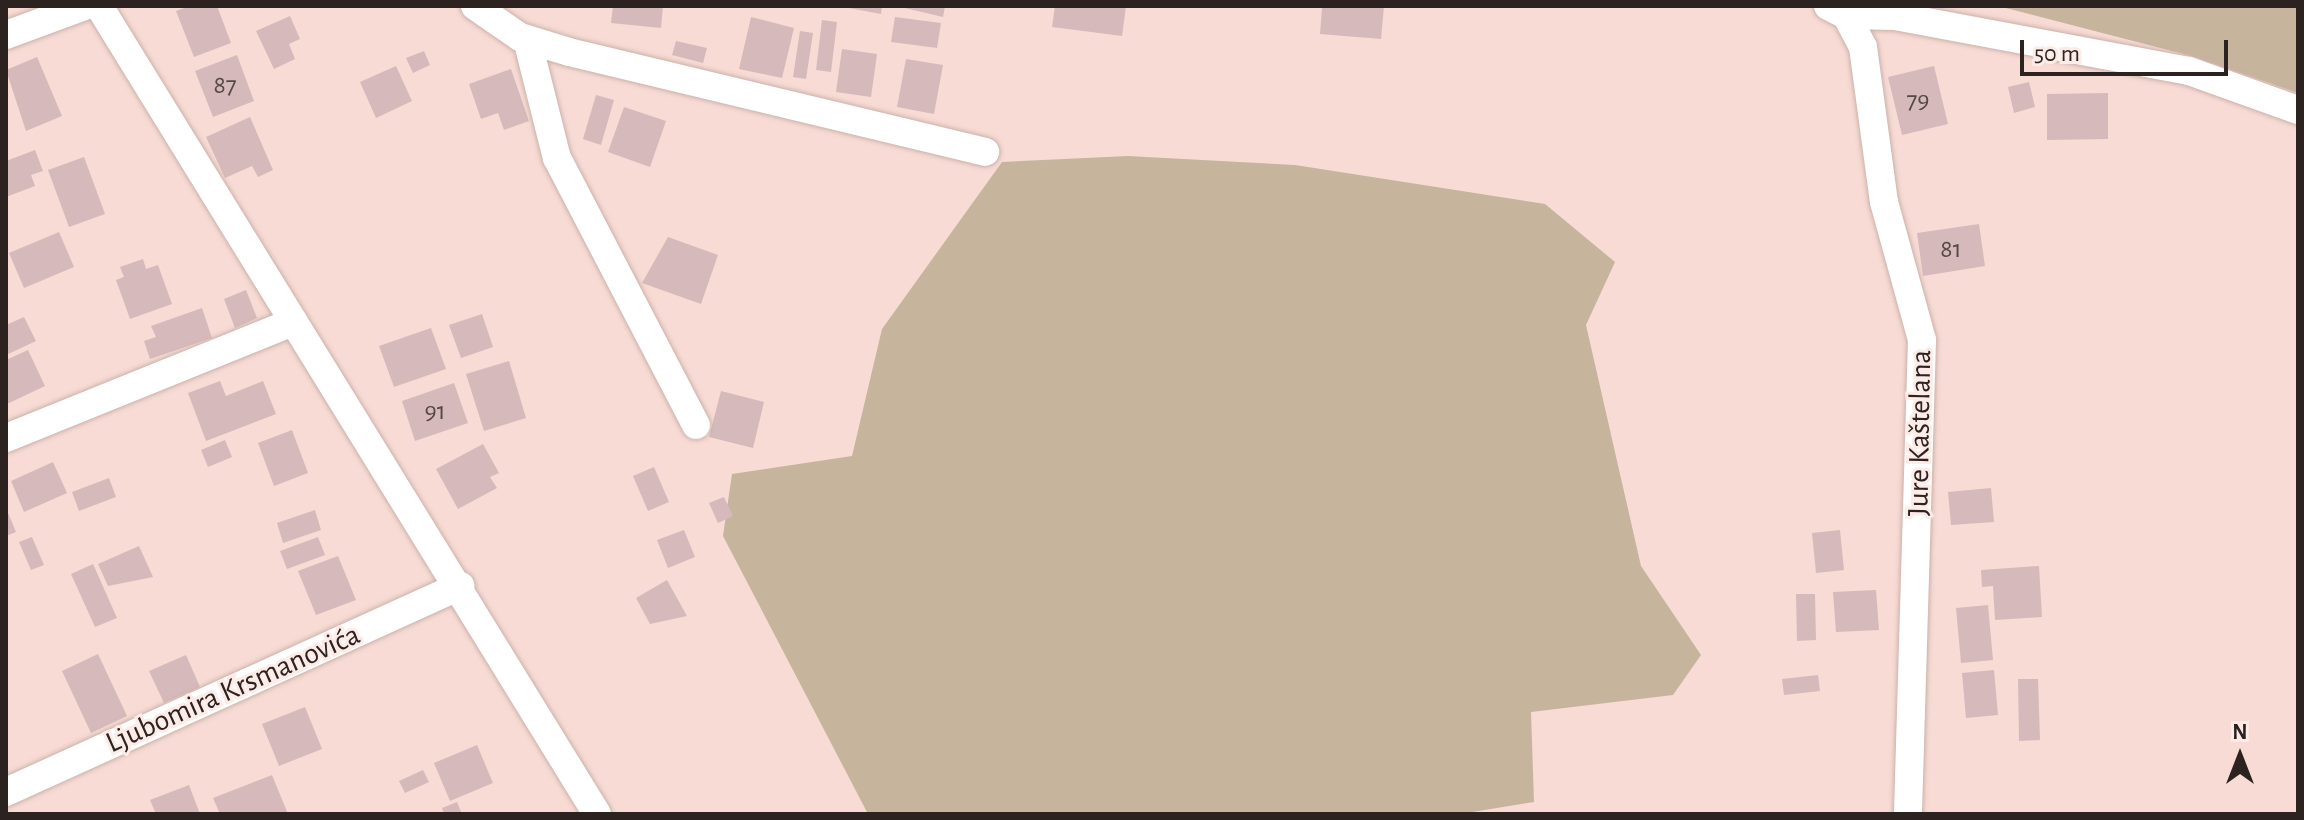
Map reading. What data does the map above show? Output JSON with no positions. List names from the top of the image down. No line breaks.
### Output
{"streets":{"street":["Jure Kaštelana","Ljubomira Krsmanovića"]},"house_numbers":["87","79","81","91"],"scale_bar":"50 m","north":"top"}
